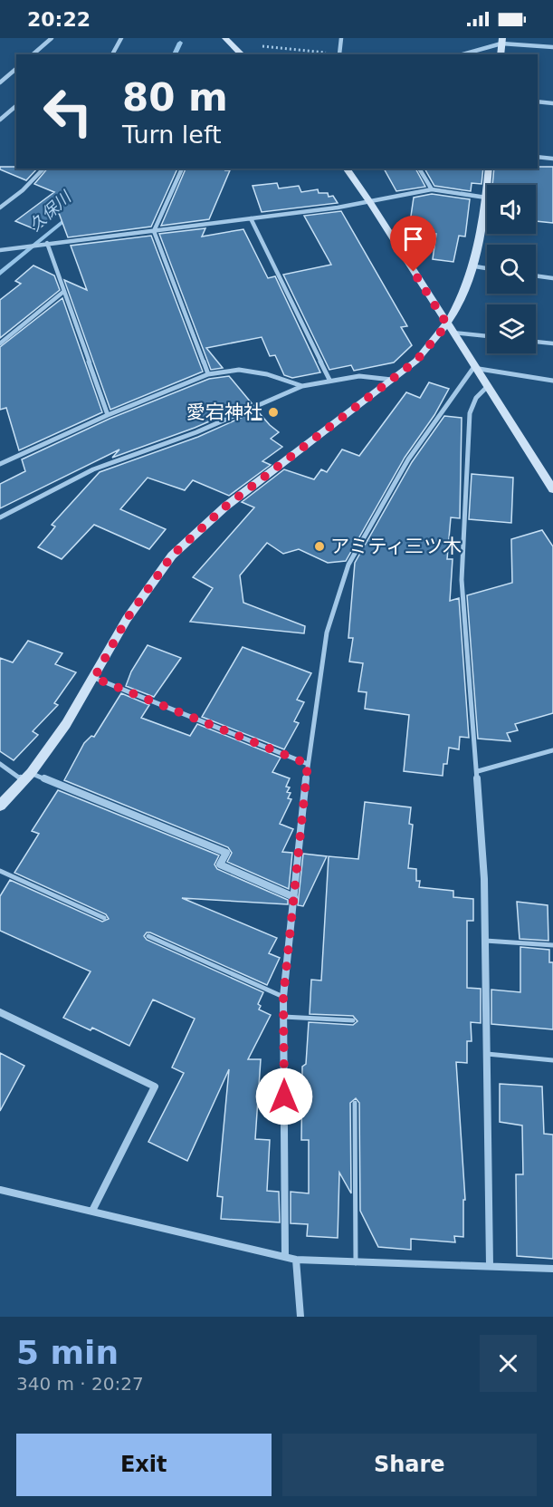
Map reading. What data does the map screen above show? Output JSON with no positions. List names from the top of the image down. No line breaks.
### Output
{"water":["久保川"],"places":["愛宕神社","アミティ三ツ木"],"page":{"status":"20:22","turn":["80 m","Turn left"],"heading":["5 min","340 m · 20:27"],"buttons":["Exit","Share"]}}
